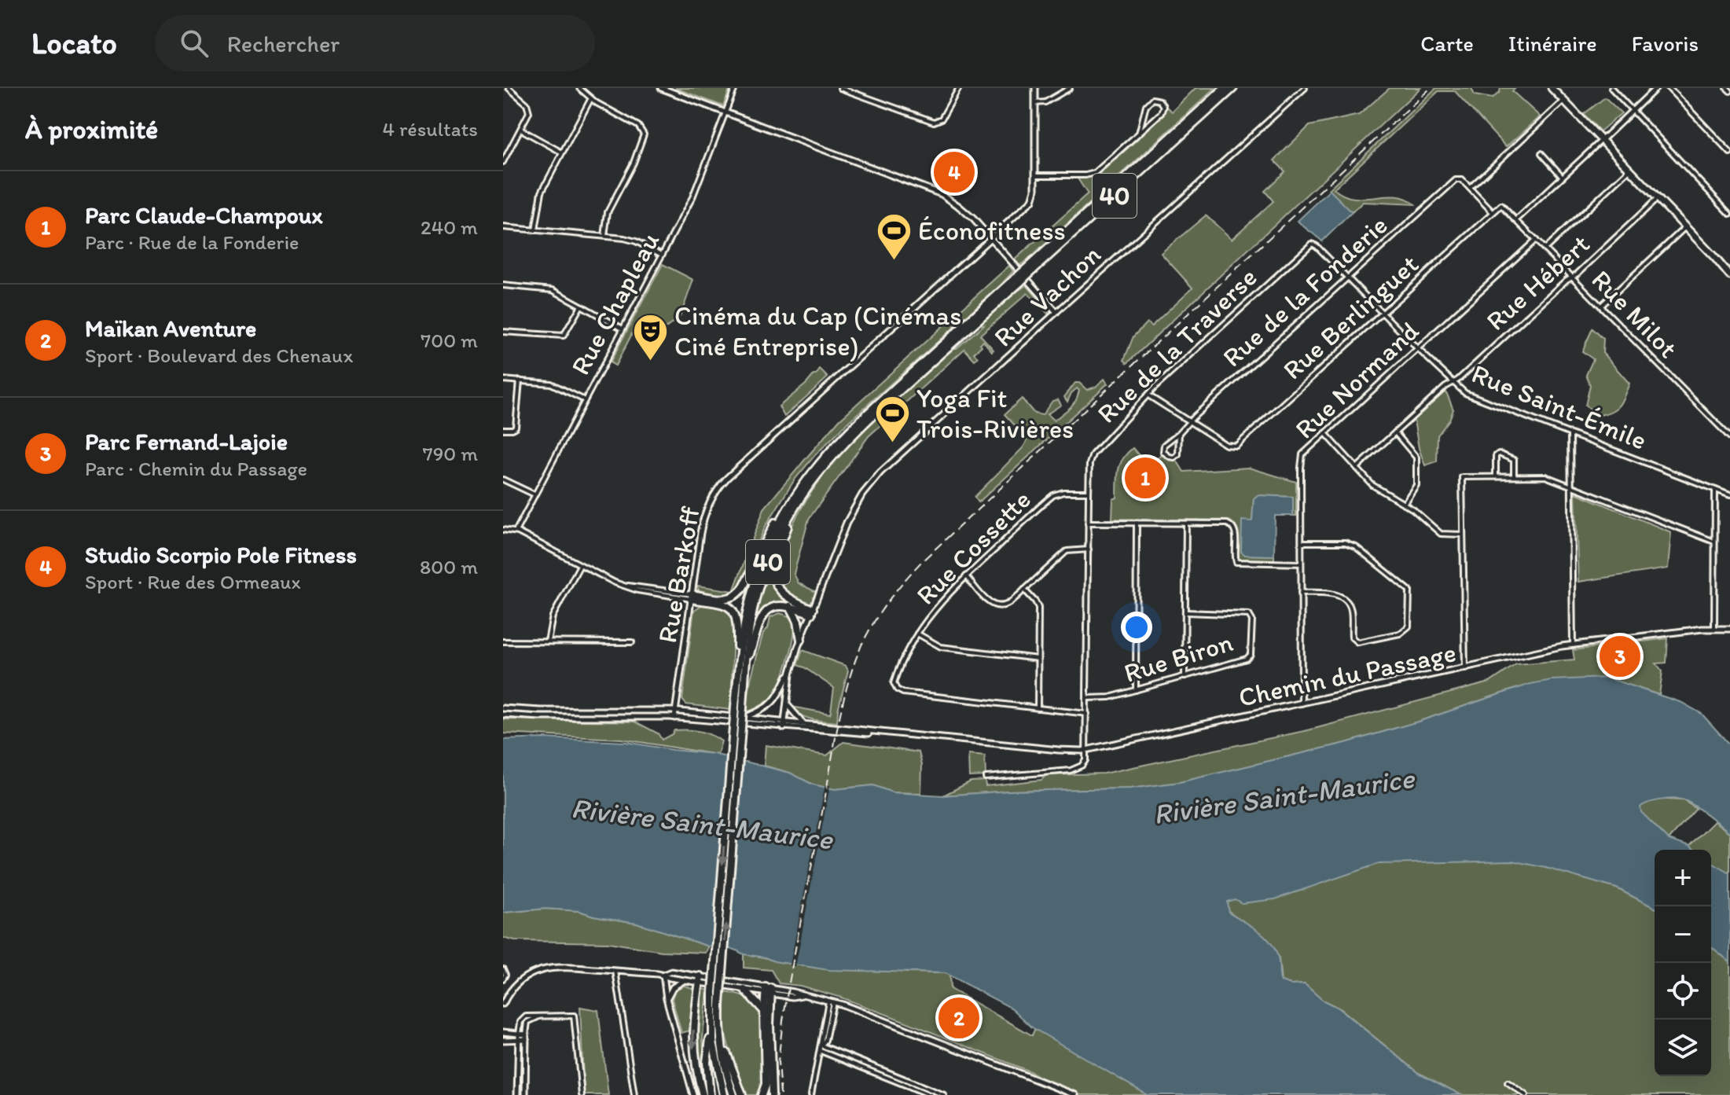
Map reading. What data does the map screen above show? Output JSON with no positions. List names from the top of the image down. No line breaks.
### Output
{"streets":{"highway":["40"],"street":["Rue Hébert","Rue de la Fonderie","Rue Vachon","Rue Chapleau","Rue Milot","Rue Berlinguet","Rue de la Traverse","Rue Normand","Rue Saint-Émile","Rue Cossette","Rue Barkoff","Rue Biron","Chemin du Passage"]},"crossings":[["Rue Hébert","Rue Milot"],["Rue Hébert","Rue Saint-Émile"],["Rue de la Fonderie","Rue Berlinguet"],["Rue de la Fonderie","Rue Saint-Émile"],["Rue Milot","Rue Normand"],["Rue Berlinguet","Rue Saint-Émile"],["Rue de la Traverse","Rue Saint-Émile"],["Rue de la Traverse","Rue Cossette"],["Rue de la Traverse","Rue Biron"],["Rue de la Traverse","Chemin du Passage"],["Rue Normand","Rue Saint-Émile"],["Rue Normand","Chemin du Passage"]],"water":["Rivière Saint-Maurice"],"places":{"sports":["Éconofitness","Yoga Fit Trois-Rivières"],"theatre":["Cinéma du Cap (Cinémas Ciné Entreprise)"]},"page":{"header":"Locato","search":"Rechercher","nav":["Carte","Itinéraire","Favoris"],"heading":["À proximité","4 résultats"],"pins":["4","1","3","2"],"list":[{"mark":"1","name":"Parc Claude-Champoux","note":"Parc · Rue de la Fonderie","value":"240 m"},{"mark":"2","name":"Maïkan Aventure","note":"Sport · Boulevard des Chenaux","value":"700 m"},{"mark":"3","name":"Parc Fernand-Lajoie","note":"Parc · Chemin du Passage","value":"790 m"},{"mark":"4","name":"Studio Scorpio Pole Fitness","note":"Sport · Rue des Ormeaux","value":"800 m"}],"map_buttons":["+","−"]}}
